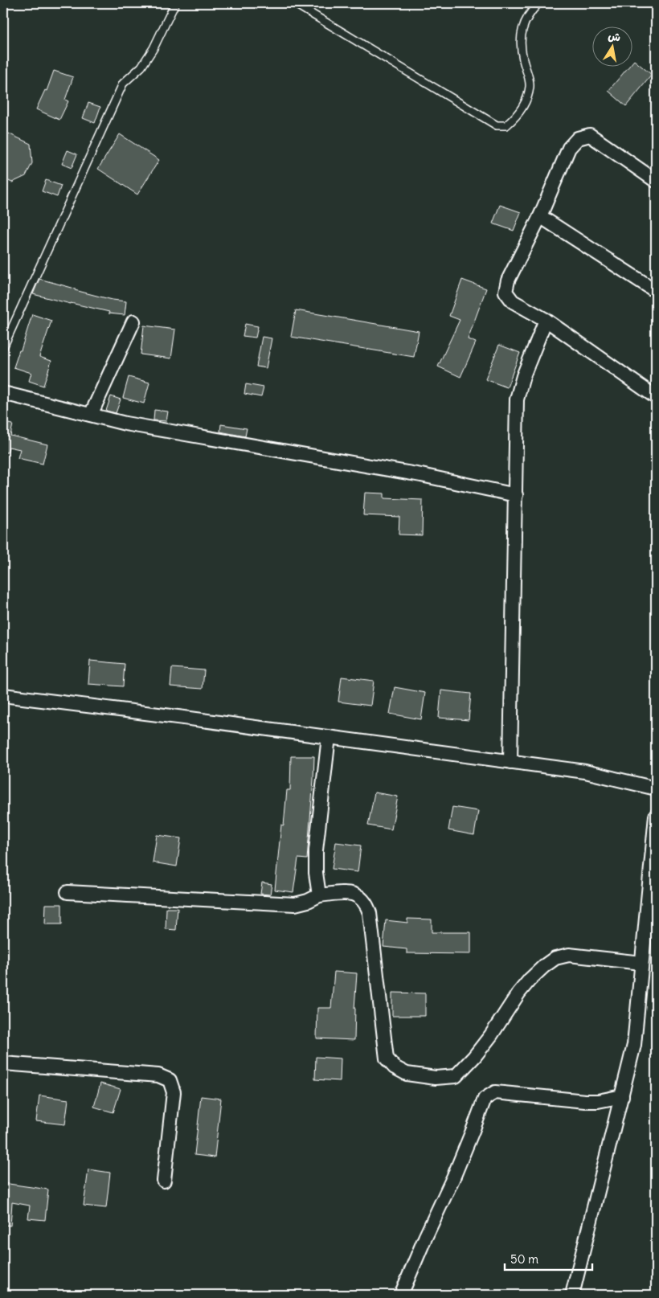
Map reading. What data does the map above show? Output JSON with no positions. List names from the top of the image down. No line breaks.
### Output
{"scale_bar":"50 m","north":"top"}
